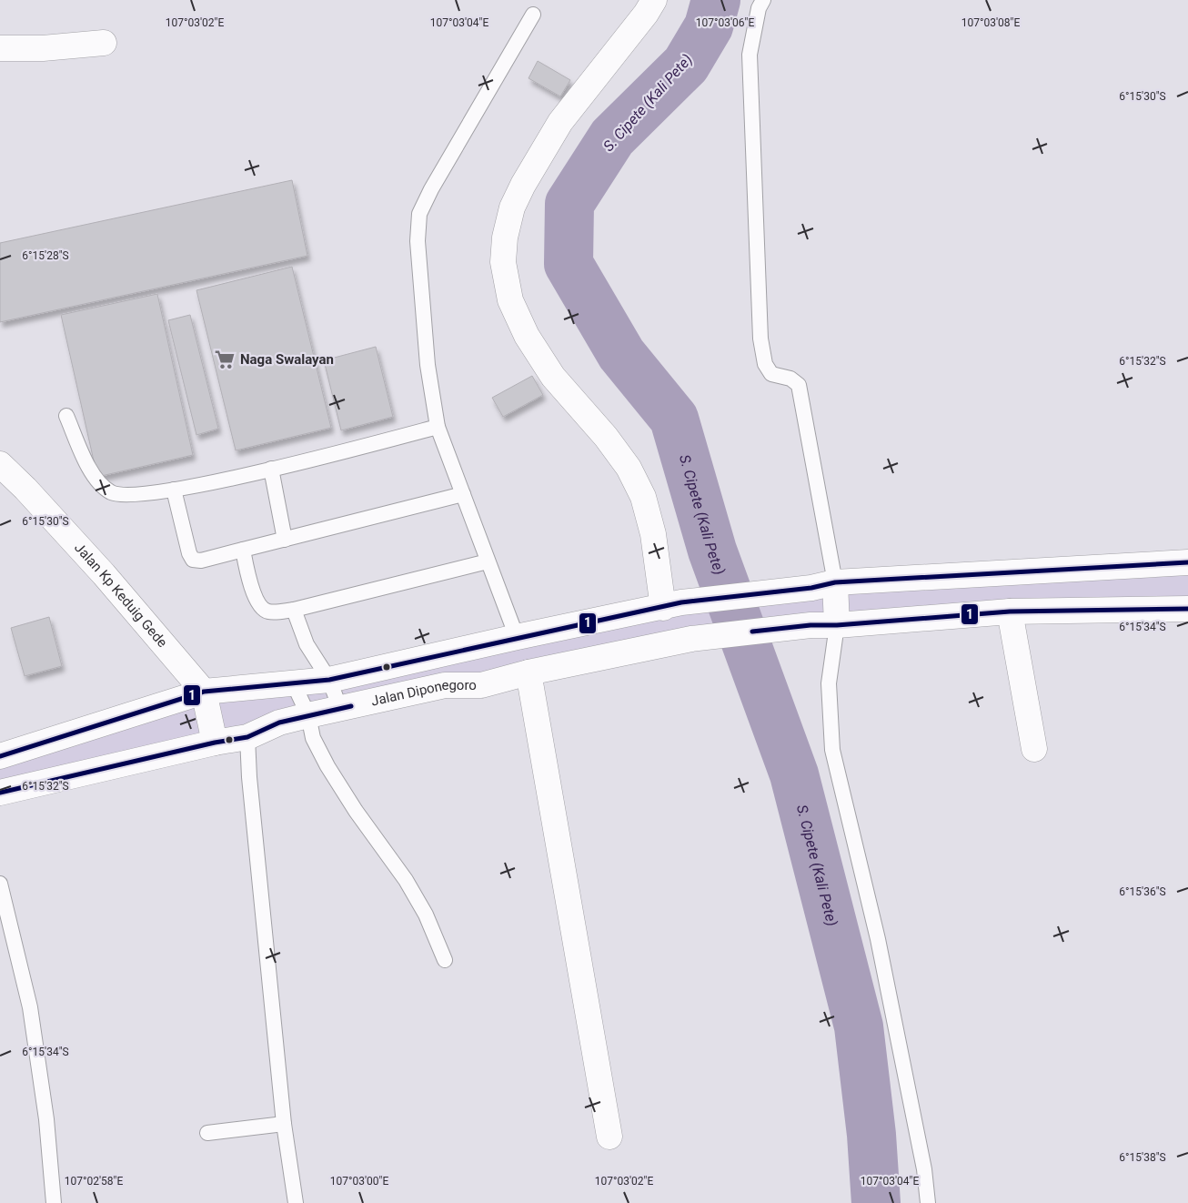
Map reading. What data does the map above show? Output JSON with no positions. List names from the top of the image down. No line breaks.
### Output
{"streets":{"main road":["Jalan Kp Keduig Gede","Jalan Diponegoro"]},"crossings":[["Jalan Kp Keduig Gede","Jalan Diponegoro"]],"water":["S. Cipete (Kali Pete)"],"places":{"supermarket":["Naga Swalayan"]},"lines":["transit line 1"],"coordinates":["107°03'02\"E","107°03'04\"E","107°03'06\"E","107°03'08\"E","6°15'30\"S","6°15'28\"S","6°15'32\"S","6°15'34\"S","6°15'36\"S","6°15'38\"S","107°02'58\"E","107°03'00\"E"]}
